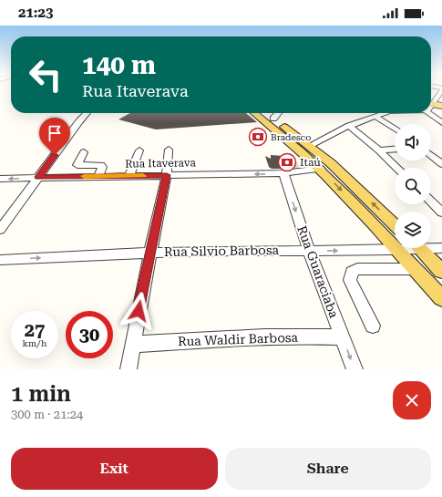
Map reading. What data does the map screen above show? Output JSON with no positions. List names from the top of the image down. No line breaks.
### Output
{"streets":{"street":["Rua Itaverava","Rua Silvio Barbosa","Rua Guaraciaba","Rua Waldir Barbosa"]},"crossings":[["Rua Itaverava","Rua Guaraciaba"],["Rua Silvio Barbosa","Rua Guaraciaba"],["Rua Guaraciaba","Rua Waldir Barbosa"]],"one_way":["Rua Itaverava","Rua Silvio Barbosa","Rua Guaraciaba"],"places":{"bank":["Bradesco","Itaú"]},"page":{"status":"21:23","turn":["140 m","Rua Itaverava"],"speed":"27 km/h","limit":"30","heading":["1 min","300 m · 21:24"],"buttons":["Exit","Share"]}}
